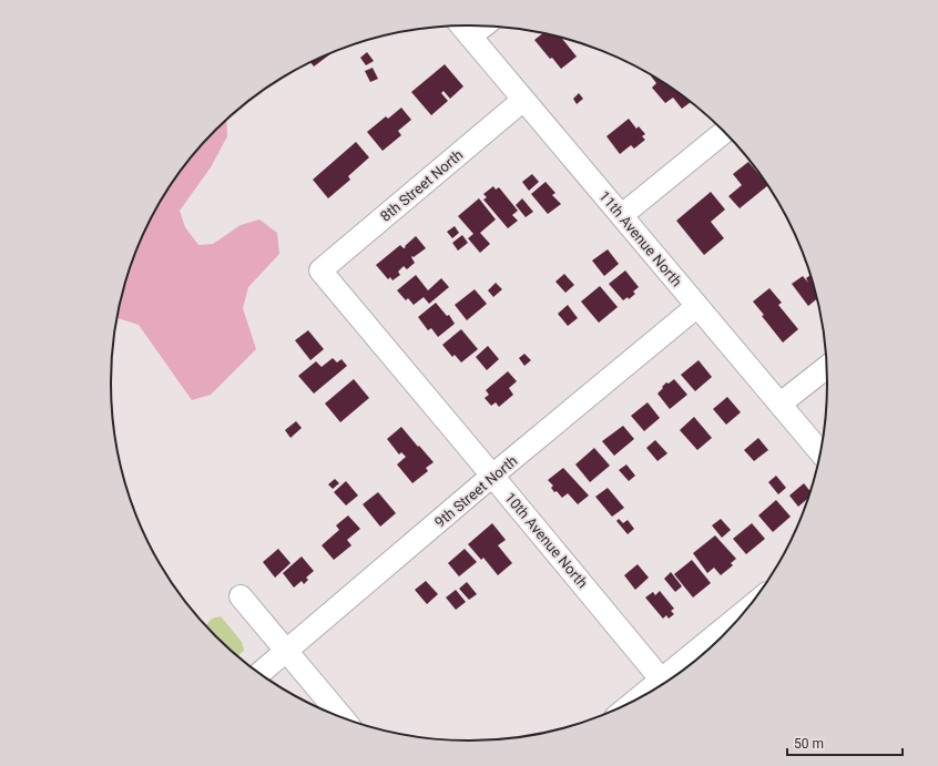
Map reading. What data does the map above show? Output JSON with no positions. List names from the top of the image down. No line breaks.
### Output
{"streets":{"street":["8th Street North","11th Avenue North","9th Street North","10th Avenue North"]},"crossings":[["8th Street North","11th Avenue North"],["8th Street North","10th Avenue North"],["11th Avenue North","9th Street North"],["9th Street North","10th Avenue North"]],"scale_bar":"50 m"}
